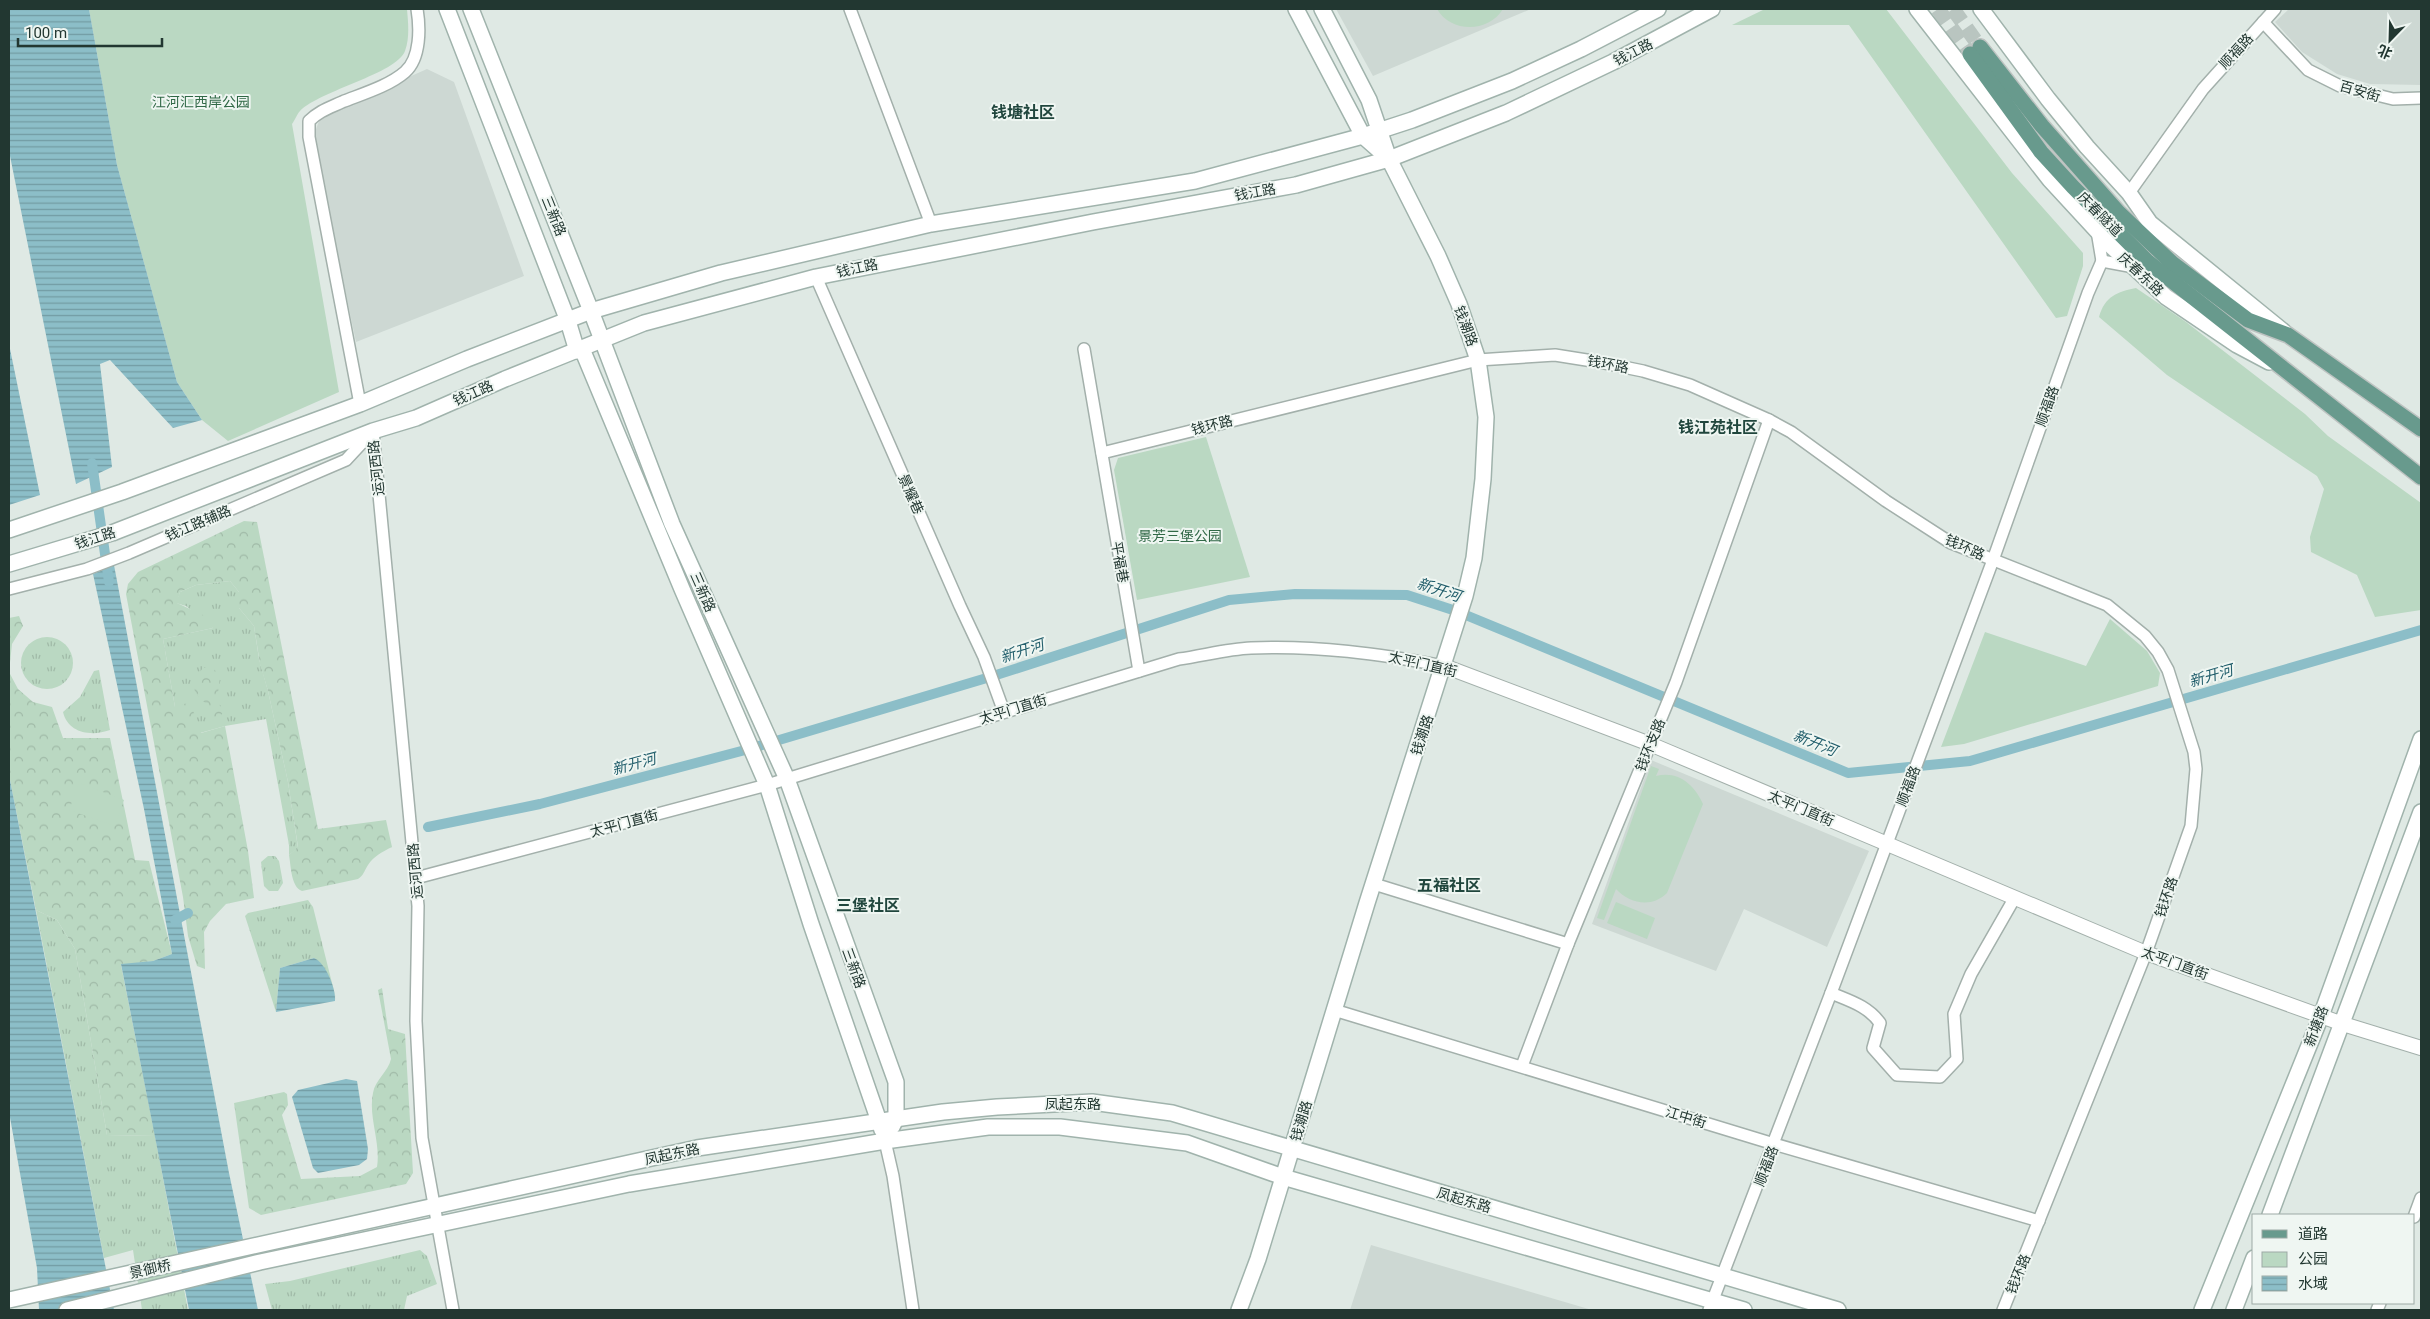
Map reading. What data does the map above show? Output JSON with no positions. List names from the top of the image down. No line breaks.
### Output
{"streets":{"main road":["钱江路","庆春隧道","三新路","庆春东路","钱潮路","新塘路","凤起东路","景御桥"],"street":["顺福路","百安街","钱环路","运河西路","景耀巷","钱江路辅路","平福巷","太平门直街","钱环支路","江中街"]},"crossings":[["顺福路","百安街"],["顺福路","钱环路"],["顺福路","太平门直街"],["顺福路","凤起东路"],["顺福路","江中街"],["钱江路","三新路"],["钱江路","钱潮路"],["钱江路","运河西路"],["钱江路","景耀巷"],["钱江路","钱江路辅路"],["庆春隧道","庆春东路"],["三新路","太平门直街"],["三新路","凤起东路"],["钱潮路","钱环路"],["钱潮路","太平门直街"],["钱潮路","凤起东路"],["钱潮路","江中街"],["钱环路","平福巷"],["钱环路","太平门直街"],["钱环路","钱环支路"],["钱环路","江中街"],["运河西路","钱江路辅路"],["运河西路","太平门直街"],["运河西路","凤起东路"],["景耀巷","太平门直街"],["平福巷","太平门直街"],["太平门直街","钱环支路"],["太平门直街","新塘路"],["钱环支路","江中街"],["凤起东路","景御桥"]],"districts":["钱塘社区","钱江苑社区","五福社区","三堡社区"],"water":["新开河"],"parks":["江河汇西岸公园","景芳三堡公园"],"legend":["道路","公园","水域"],"scale_bar":"100 m","north":"bottom left"}
